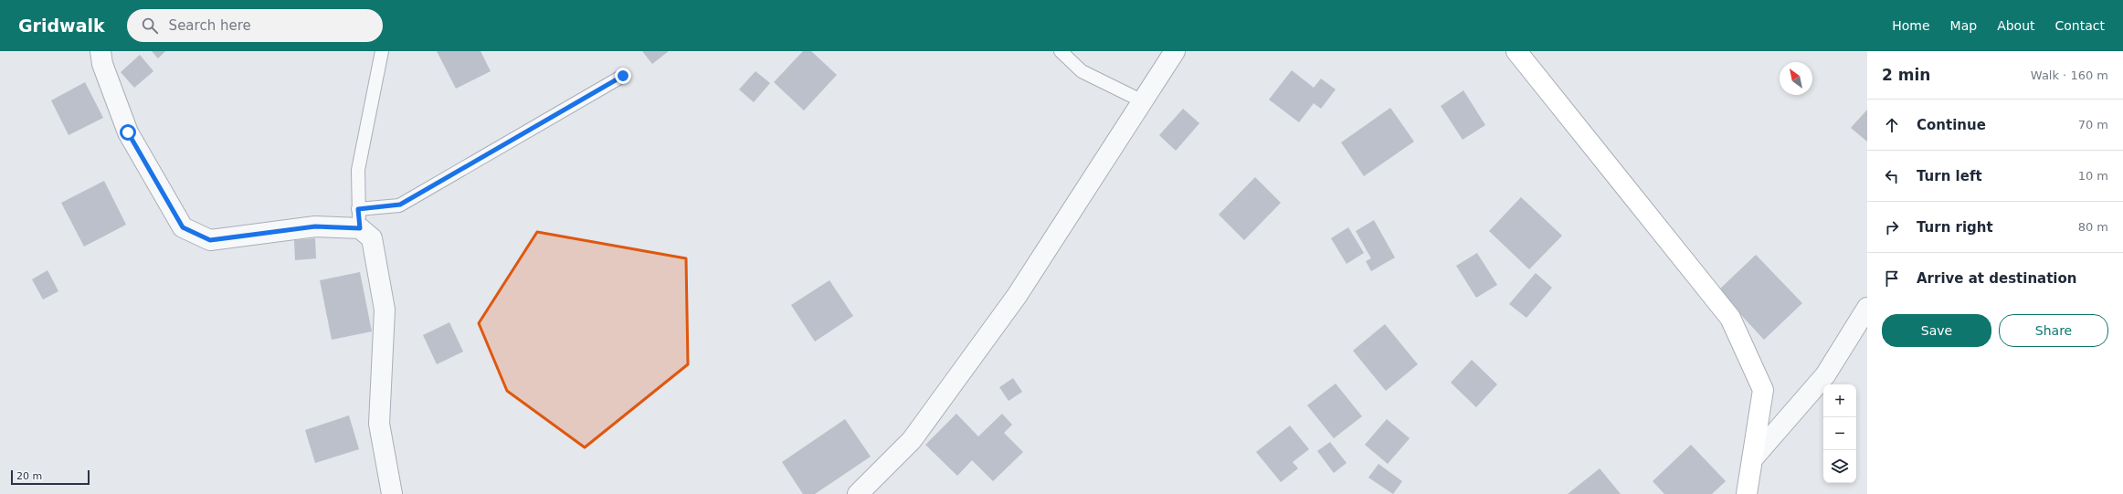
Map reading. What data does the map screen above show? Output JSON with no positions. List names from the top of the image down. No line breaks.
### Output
{"scale_bar":"20 m","north":"top left","page":{"header":"Gridwalk","search":"Search here","nav":["Home","Map","About","Contact"],"heading":["2 min","Walk · 160 m"],"list":[["Continue","70 m"],["Turn left","10 m"],["Turn right","80 m"],"Arrive at destination"],"buttons":["Save","Share"],"map_buttons":["+","−"],"scale":"20 m"}}
